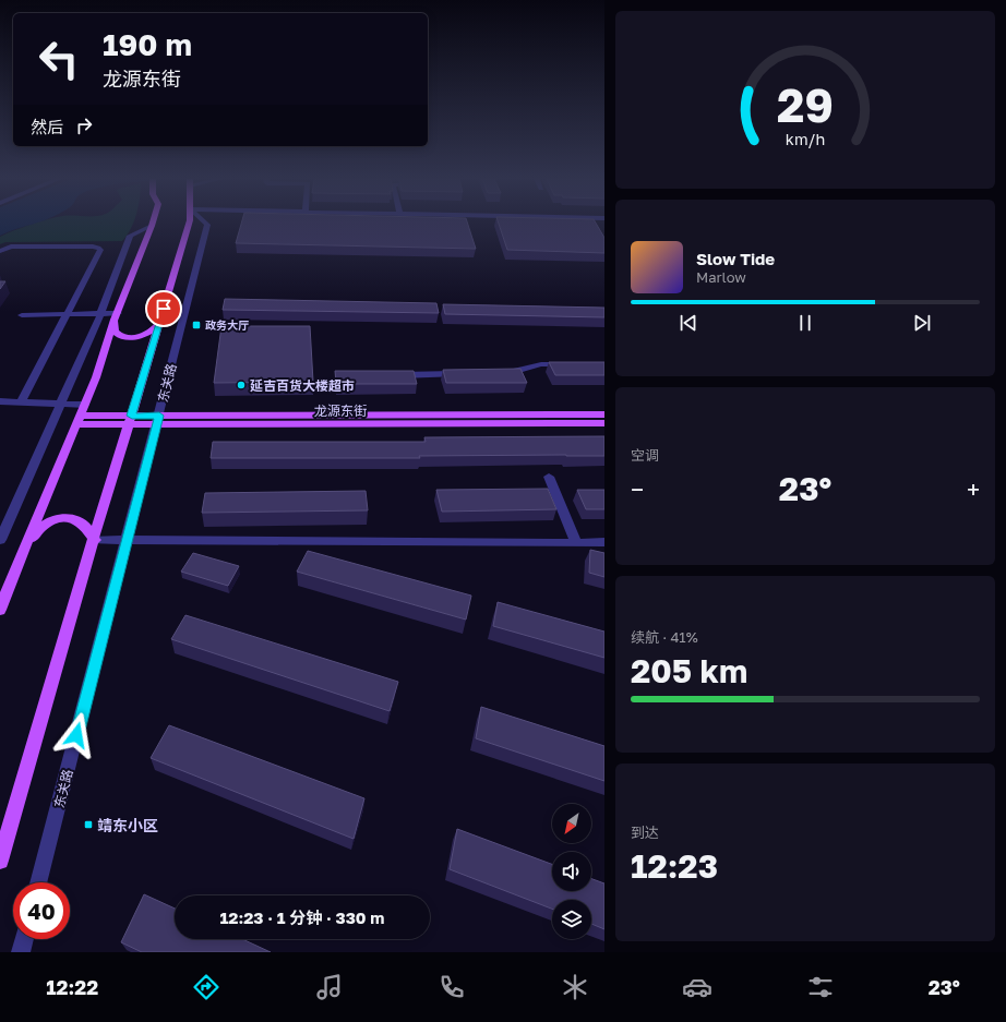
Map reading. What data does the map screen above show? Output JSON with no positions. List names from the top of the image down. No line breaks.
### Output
{"streets":{"main road":["东关路","龙源东街"]},"crossings":[["东关路","龙源东街"]],"places":{"transit":["政务大厅","靖东小区"],"other":["延吉百货大楼超市"]},"north":"bottom left","page":{"turn":["190 m","龙源东街"],"then":"然后","song":["Slow Tide","Marlow"],"tile":["空调",["续航 · 41%","205 km"],["到达","12:23"]],"heat":["−","23°","+"],"limit":"40","trip":"12:23 · 1 分钟 · 330 m","tabs":["12:22","23°"],"gauge":["29","km/h"]}}
